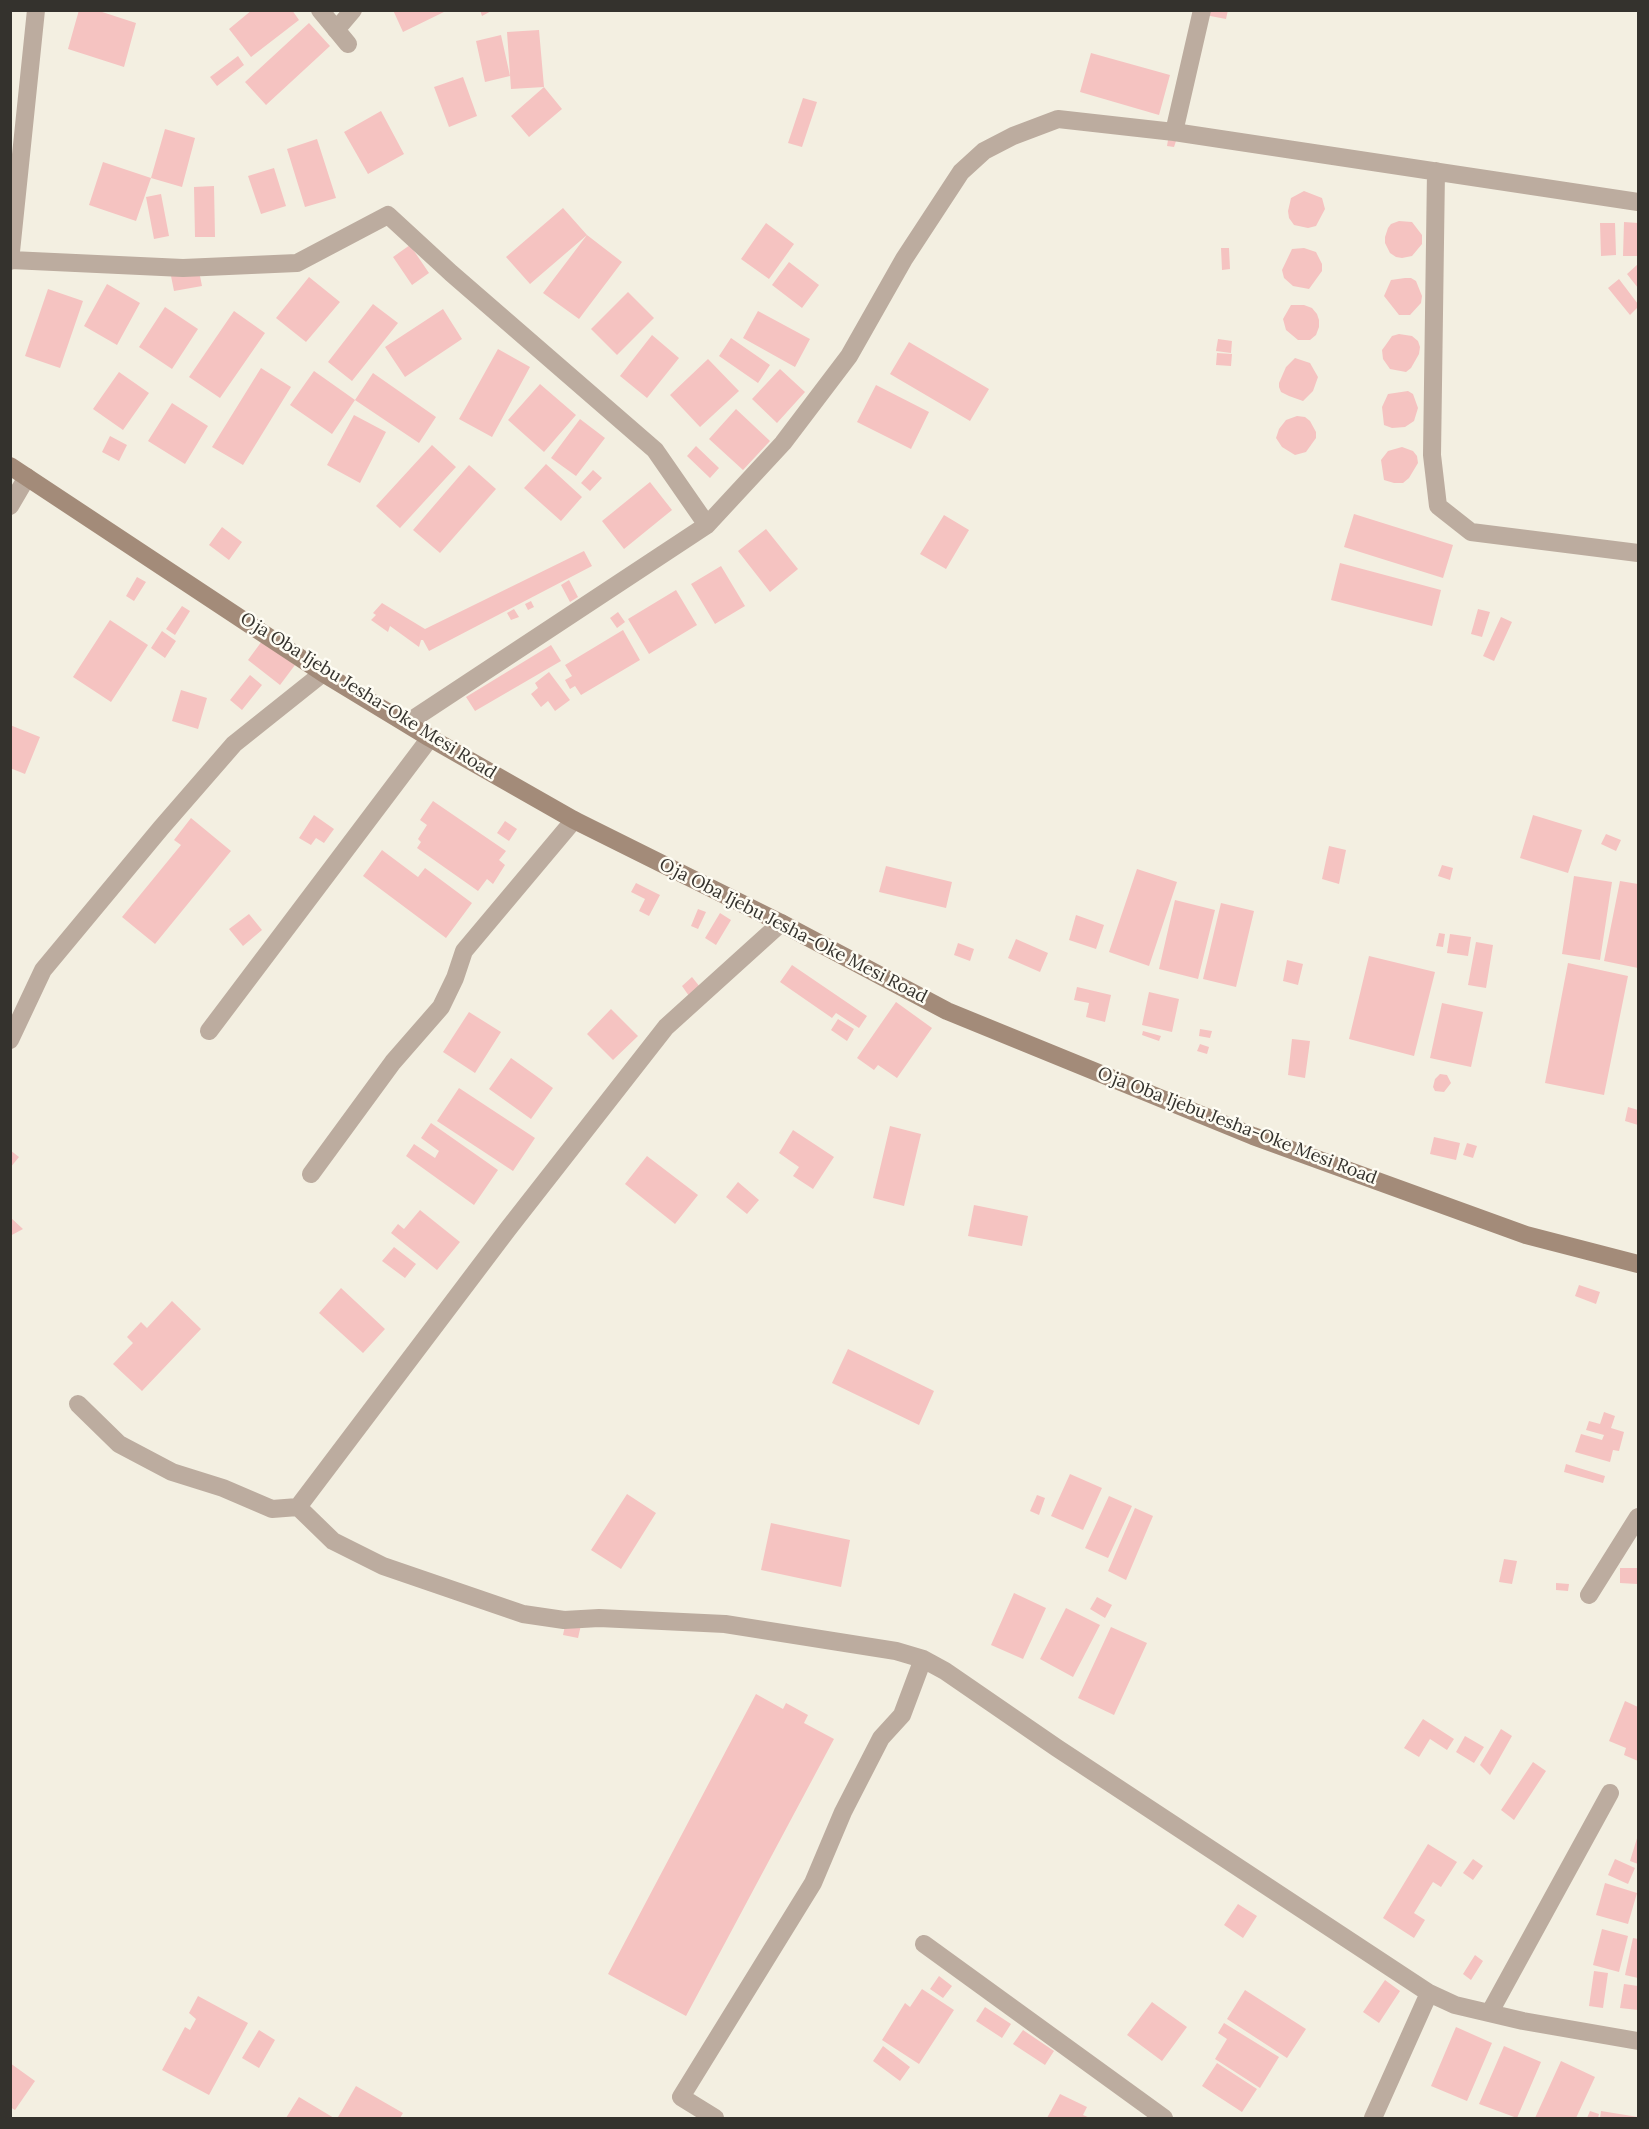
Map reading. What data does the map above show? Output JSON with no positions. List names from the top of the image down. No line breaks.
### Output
{"streets":{"main road":["Oja Oba Ijebu Jesha-Oke Mesi Road"]}}
